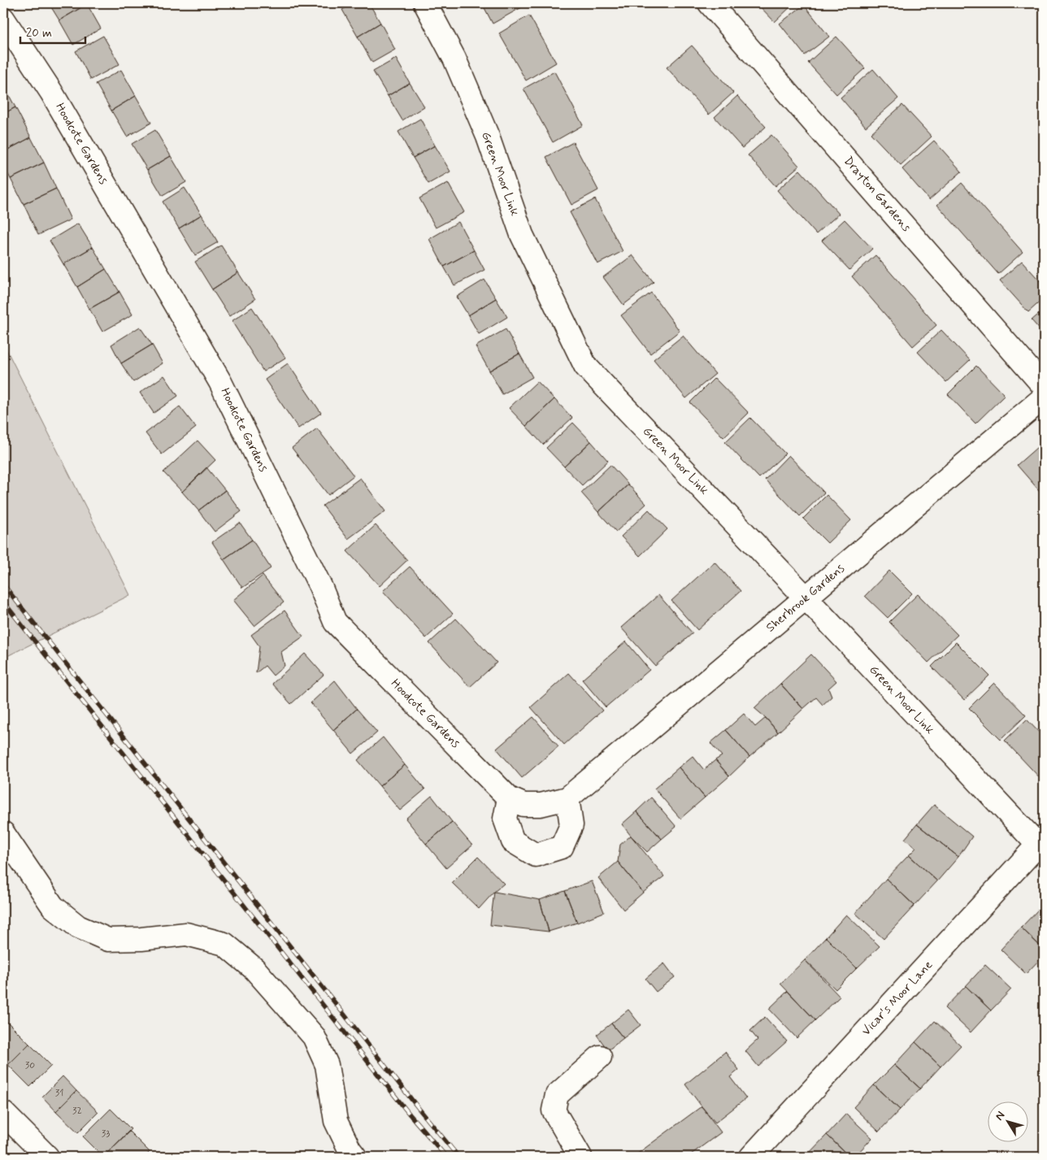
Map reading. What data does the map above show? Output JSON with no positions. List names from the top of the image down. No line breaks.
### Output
{"streets":{"street":["Hoodcote Gardens","Green Moor Link","Drayton Gardens","Sherbrook Gardens","Vicar's Moor Lane"]},"crossings":[["Hoodcote Gardens","Sherbrook Gardens"],["Green Moor Link","Sherbrook Gardens"],["Green Moor Link","Vicar's Moor Lane"]],"house_numbers":["30","31","32","33"],"scale_bar":"20 m","north":"top left"}
